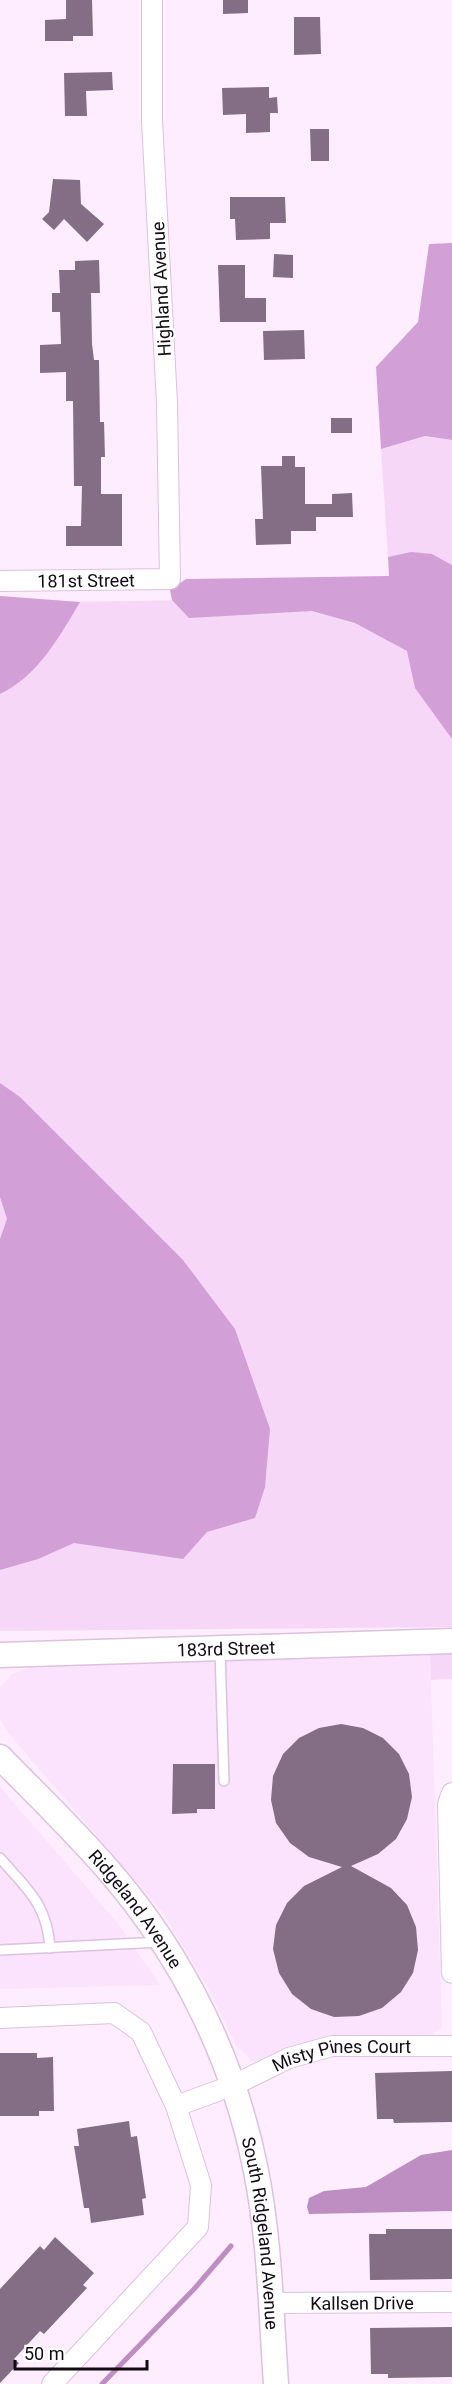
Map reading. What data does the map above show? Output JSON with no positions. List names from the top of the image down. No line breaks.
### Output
{"streets":{"street":["Highland Avenue","181st Street","183rd Street","Ridgeland Avenue","Misty Pines Court","South Ridgeland Avenue","Kallsen Drive"]},"crossings":[["Highland Avenue","181st Street"],["Ridgeland Avenue","Misty Pines Court"],["Ridgeland Avenue","South Ridgeland Avenue"],["Misty Pines Court","South Ridgeland Avenue"],["South Ridgeland Avenue","Kallsen Drive"]],"scale_bar":"50 m"}
